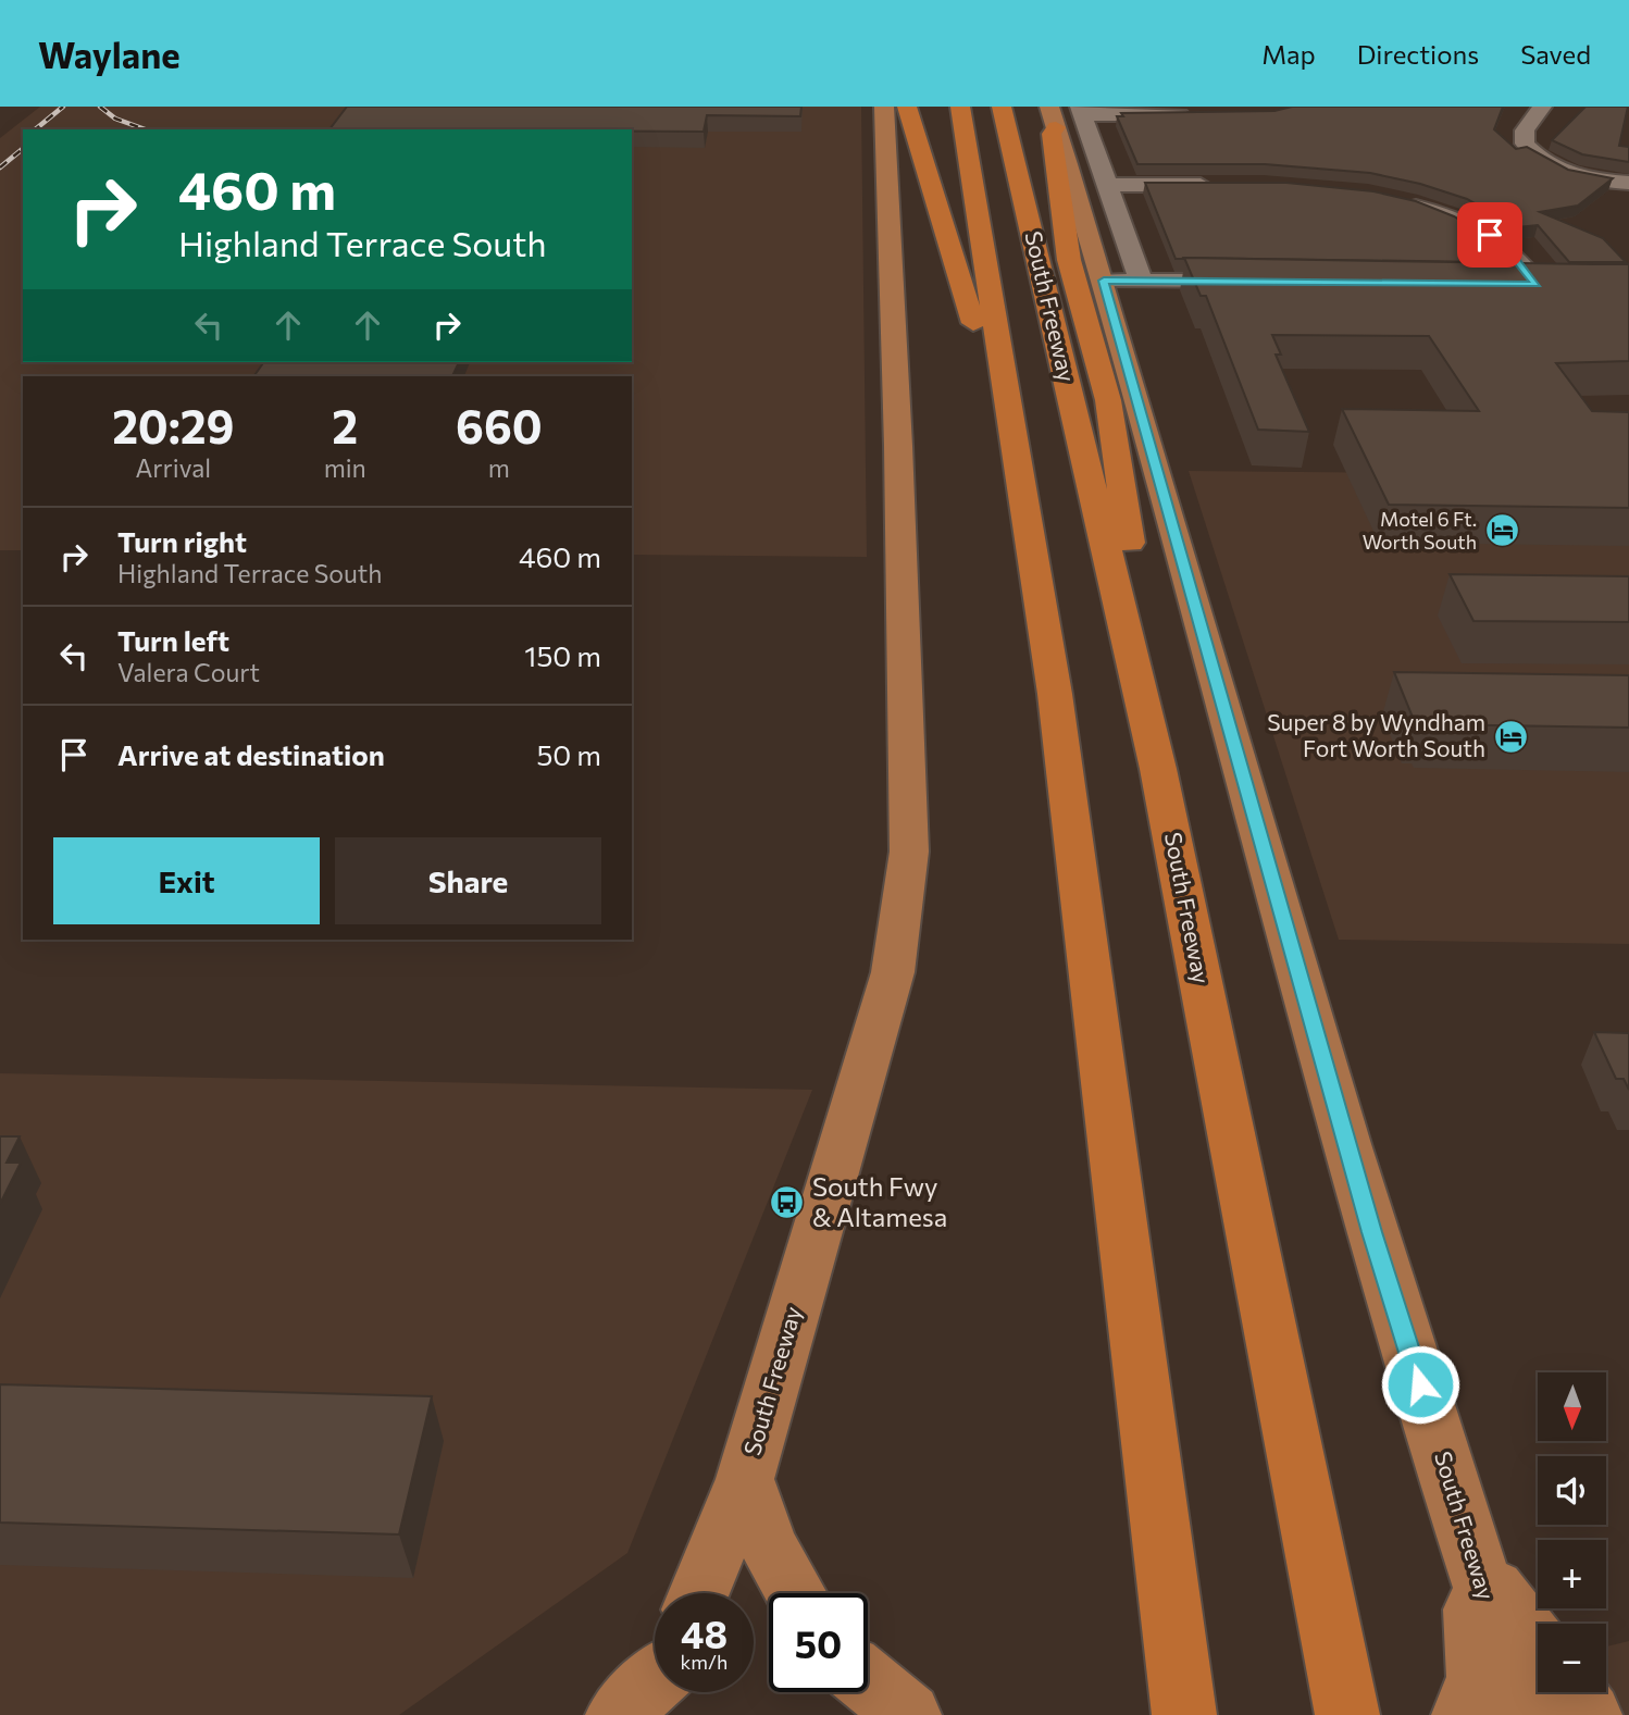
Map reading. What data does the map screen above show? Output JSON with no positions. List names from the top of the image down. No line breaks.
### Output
{"streets":{"highway":["South Freeway"]},"places":{"hotel":["Motel 6 Ft. Worth South","Super 8 by Wyndham Fort Worth South"],"bus stop":["South Fwy & Altamesa"]},"north":"bottom","page":{"header":"Waylane","nav":["Map","Directions","Saved"],"turn":["460 m","Highland Terrace South"],"eta":["20:29","Arrival","2","min","660","m"],"list":[{"name":"Turn right","note":"Highland Terrace South","value":"460 m"},{"name":"Turn left","note":"Valera Court","value":"150 m"},{"name":"Arrive at destination","value":"50 m"}],"buttons":["Exit","Share"],"map_buttons":["+","−"],"speed":"48 km/h","limit":"50"}}
